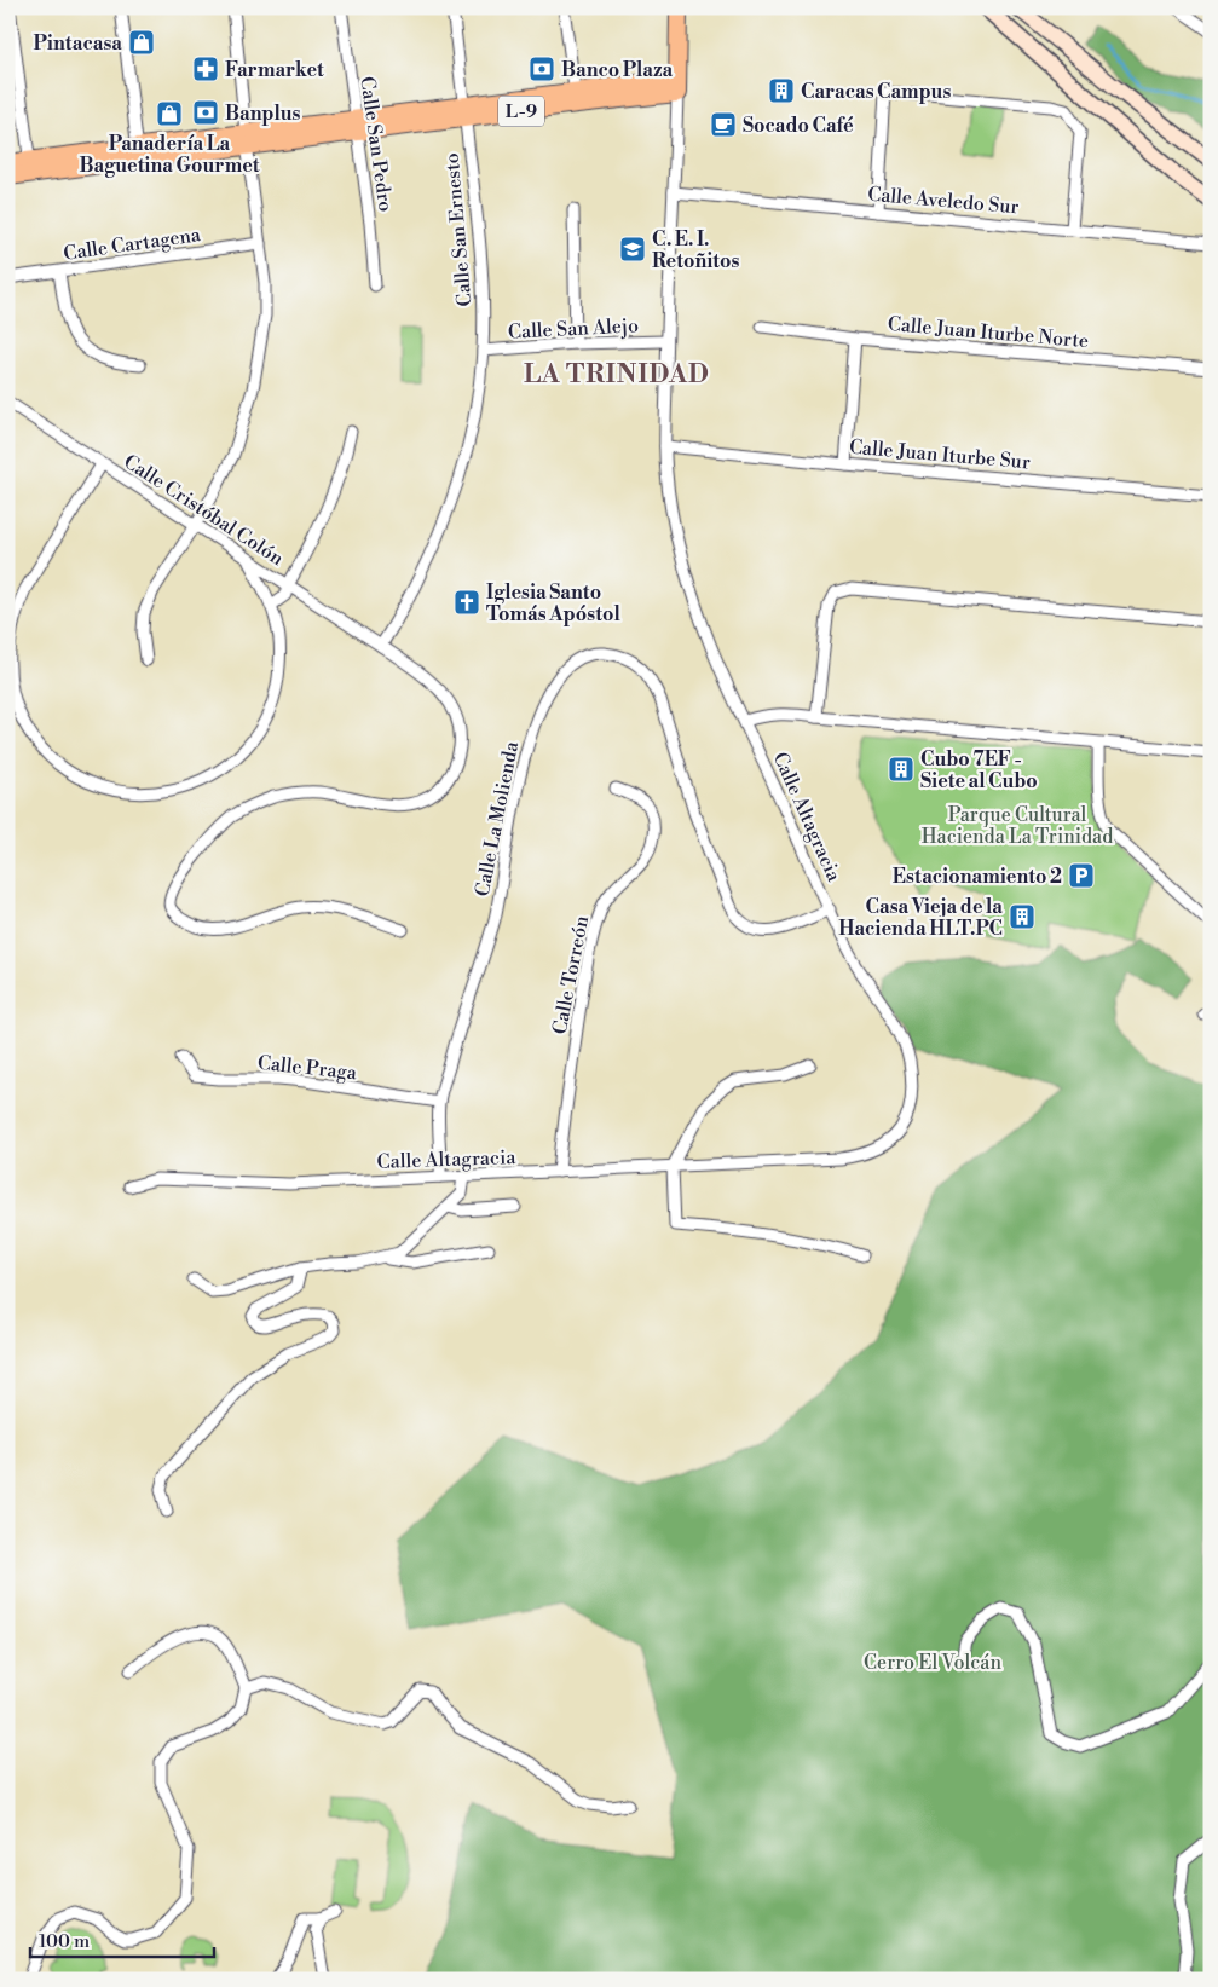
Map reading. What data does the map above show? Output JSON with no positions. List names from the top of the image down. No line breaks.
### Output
{"streets":{"main road":["L-9"],"street":["Calle San Pedro","Calle Aveledo Sur","Calle San Ernesto","Calle Cartagena","Calle San Alejo","Calle Juan Iturbe Norte","Calle Juan Iturbe Sur","Calle Cristóbal Colón","Calle Altagracia","Calle La Molienda","Calle Torreón","Calle Praga"]},"crossings":[["L-9","Calle San Pedro"],["L-9","Calle San Ernesto"],["L-9","Calle Altagracia"],["Calle Aveledo Sur","Calle Altagracia"],["Calle San Ernesto","Calle San Alejo"],["Calle San Ernesto","Calle Cristóbal Colón"],["Calle San Alejo","Calle Altagracia"],["Calle Juan Iturbe Sur","Calle Altagracia"],["Calle Altagracia","Calle La Molienda"],["Calle Altagracia","Calle Torreón"],["Calle La Molienda","Calle Praga"]],"districts":["LA TRINIDAD"],"parks":["Parque Cultural Hacienda La Trinidad","Cerro El Volcán"],"places":{"shop":["Pintacasa","Panadería La Baguetina Gourmet"],"pharmacy":["Farmarket"],"bank":["Banco Plaza","Banplus"],"building":["Caracas Campus","Cubo 7EF - Siete al Cubo","Casa Vieja de la Hacienda HLT.PC"],"cafe":["Socado Café"],"school or university":["C. E. I. Retoñitos"],"church":["Iglesia Santo Tomás Apóstol"],"parking":["Estacionamiento 2"]},"scale_bar":"100 m"}
